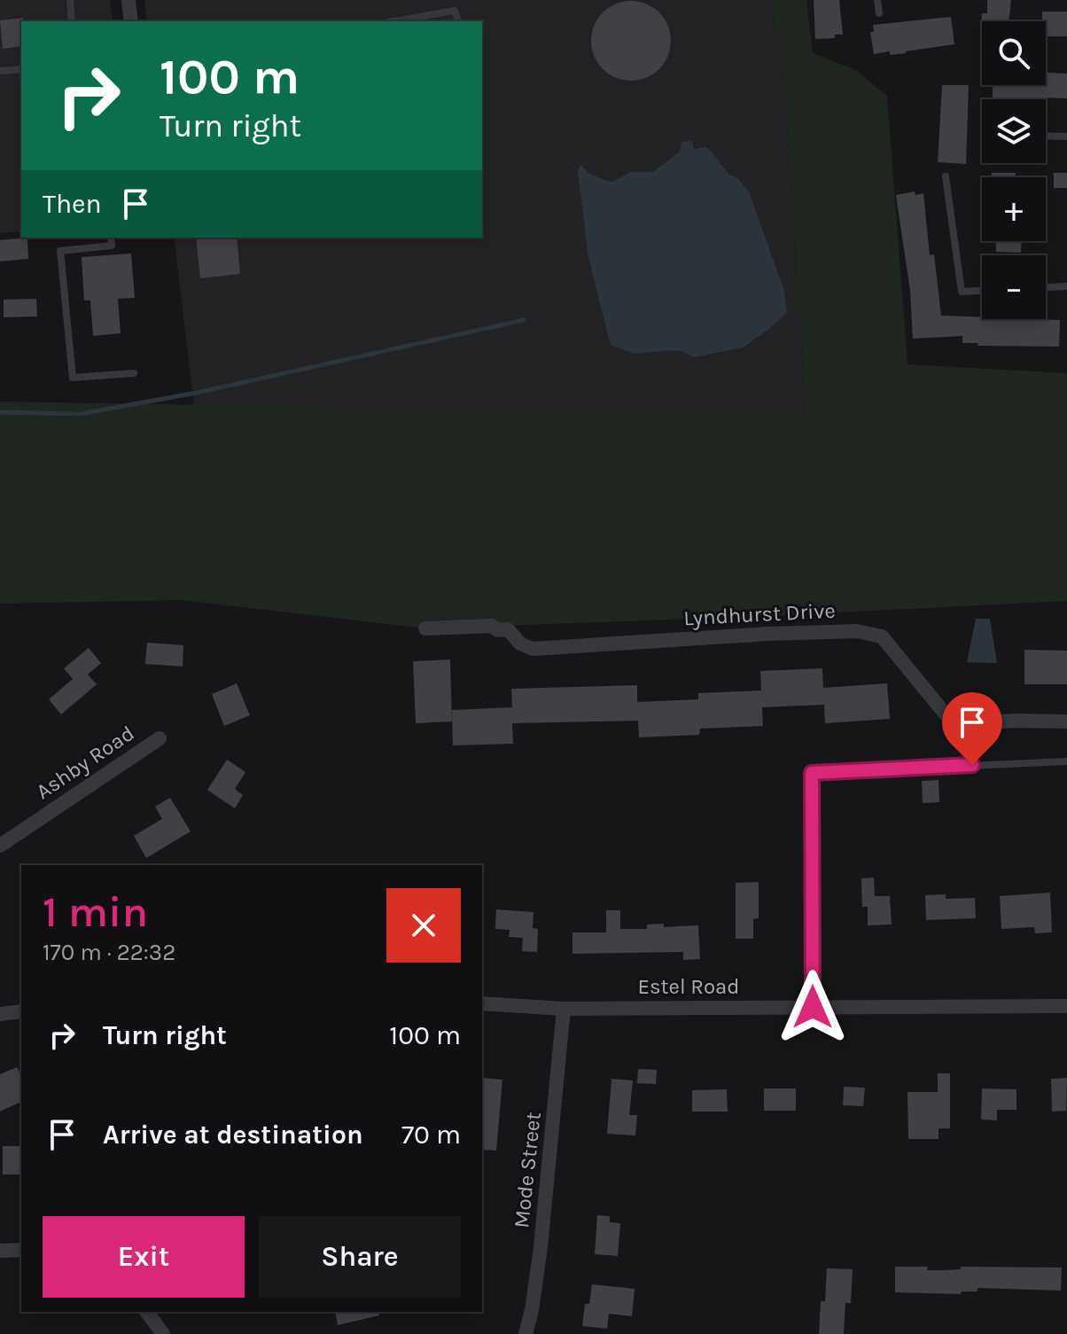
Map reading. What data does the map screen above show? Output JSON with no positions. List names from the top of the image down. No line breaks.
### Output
{"streets":{"street":["Lyndhurst Drive","Ashby Road","Estel Road","Mode Street"]},"crossings":[["Estel Road","Mode Street"]],"page":{"map_buttons":["+","−"],"turn":["100 m","Turn right"],"then":"Then","heading":["1 min","170 m · 22:32"],"list":[{"name":"Turn right","value":"100 m"},{"name":"Arrive at destination","value":"70 m"}],"buttons":["Exit","Share"]}}
